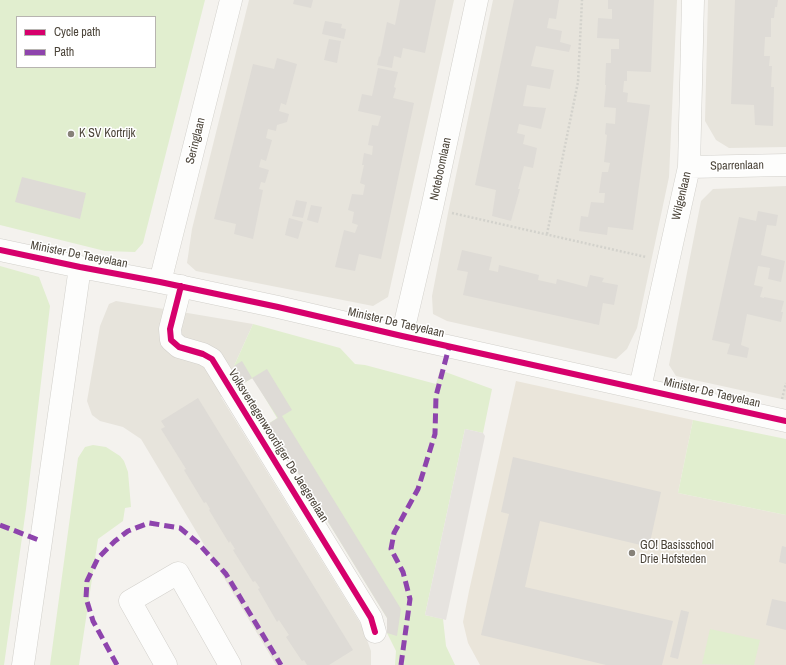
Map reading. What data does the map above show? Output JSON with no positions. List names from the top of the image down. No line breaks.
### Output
{"streets":{"street":["Seringlaan","Sparrenlaan","Noteboomlaan","Wilgenlaan","Minister De Taeyelaan","Volksvertegenwoordiger De Jaegerelaan"]},"crossings":[["Seringlaan","Minister De Taeyelaan"],["Seringlaan","Volksvertegenwoordiger De Jaegerelaan"],["Sparrenlaan","Wilgenlaan"],["Noteboomlaan","Minister De Taeyelaan"],["Wilgenlaan","Minister De Taeyelaan"],["Minister De Taeyelaan","Volksvertegenwoordiger De Jaegerelaan"]],"places":["K SV Kortrijk","GO! Basisschool Drie Hofsteden"],"legend":["Cycle path","Path"]}
